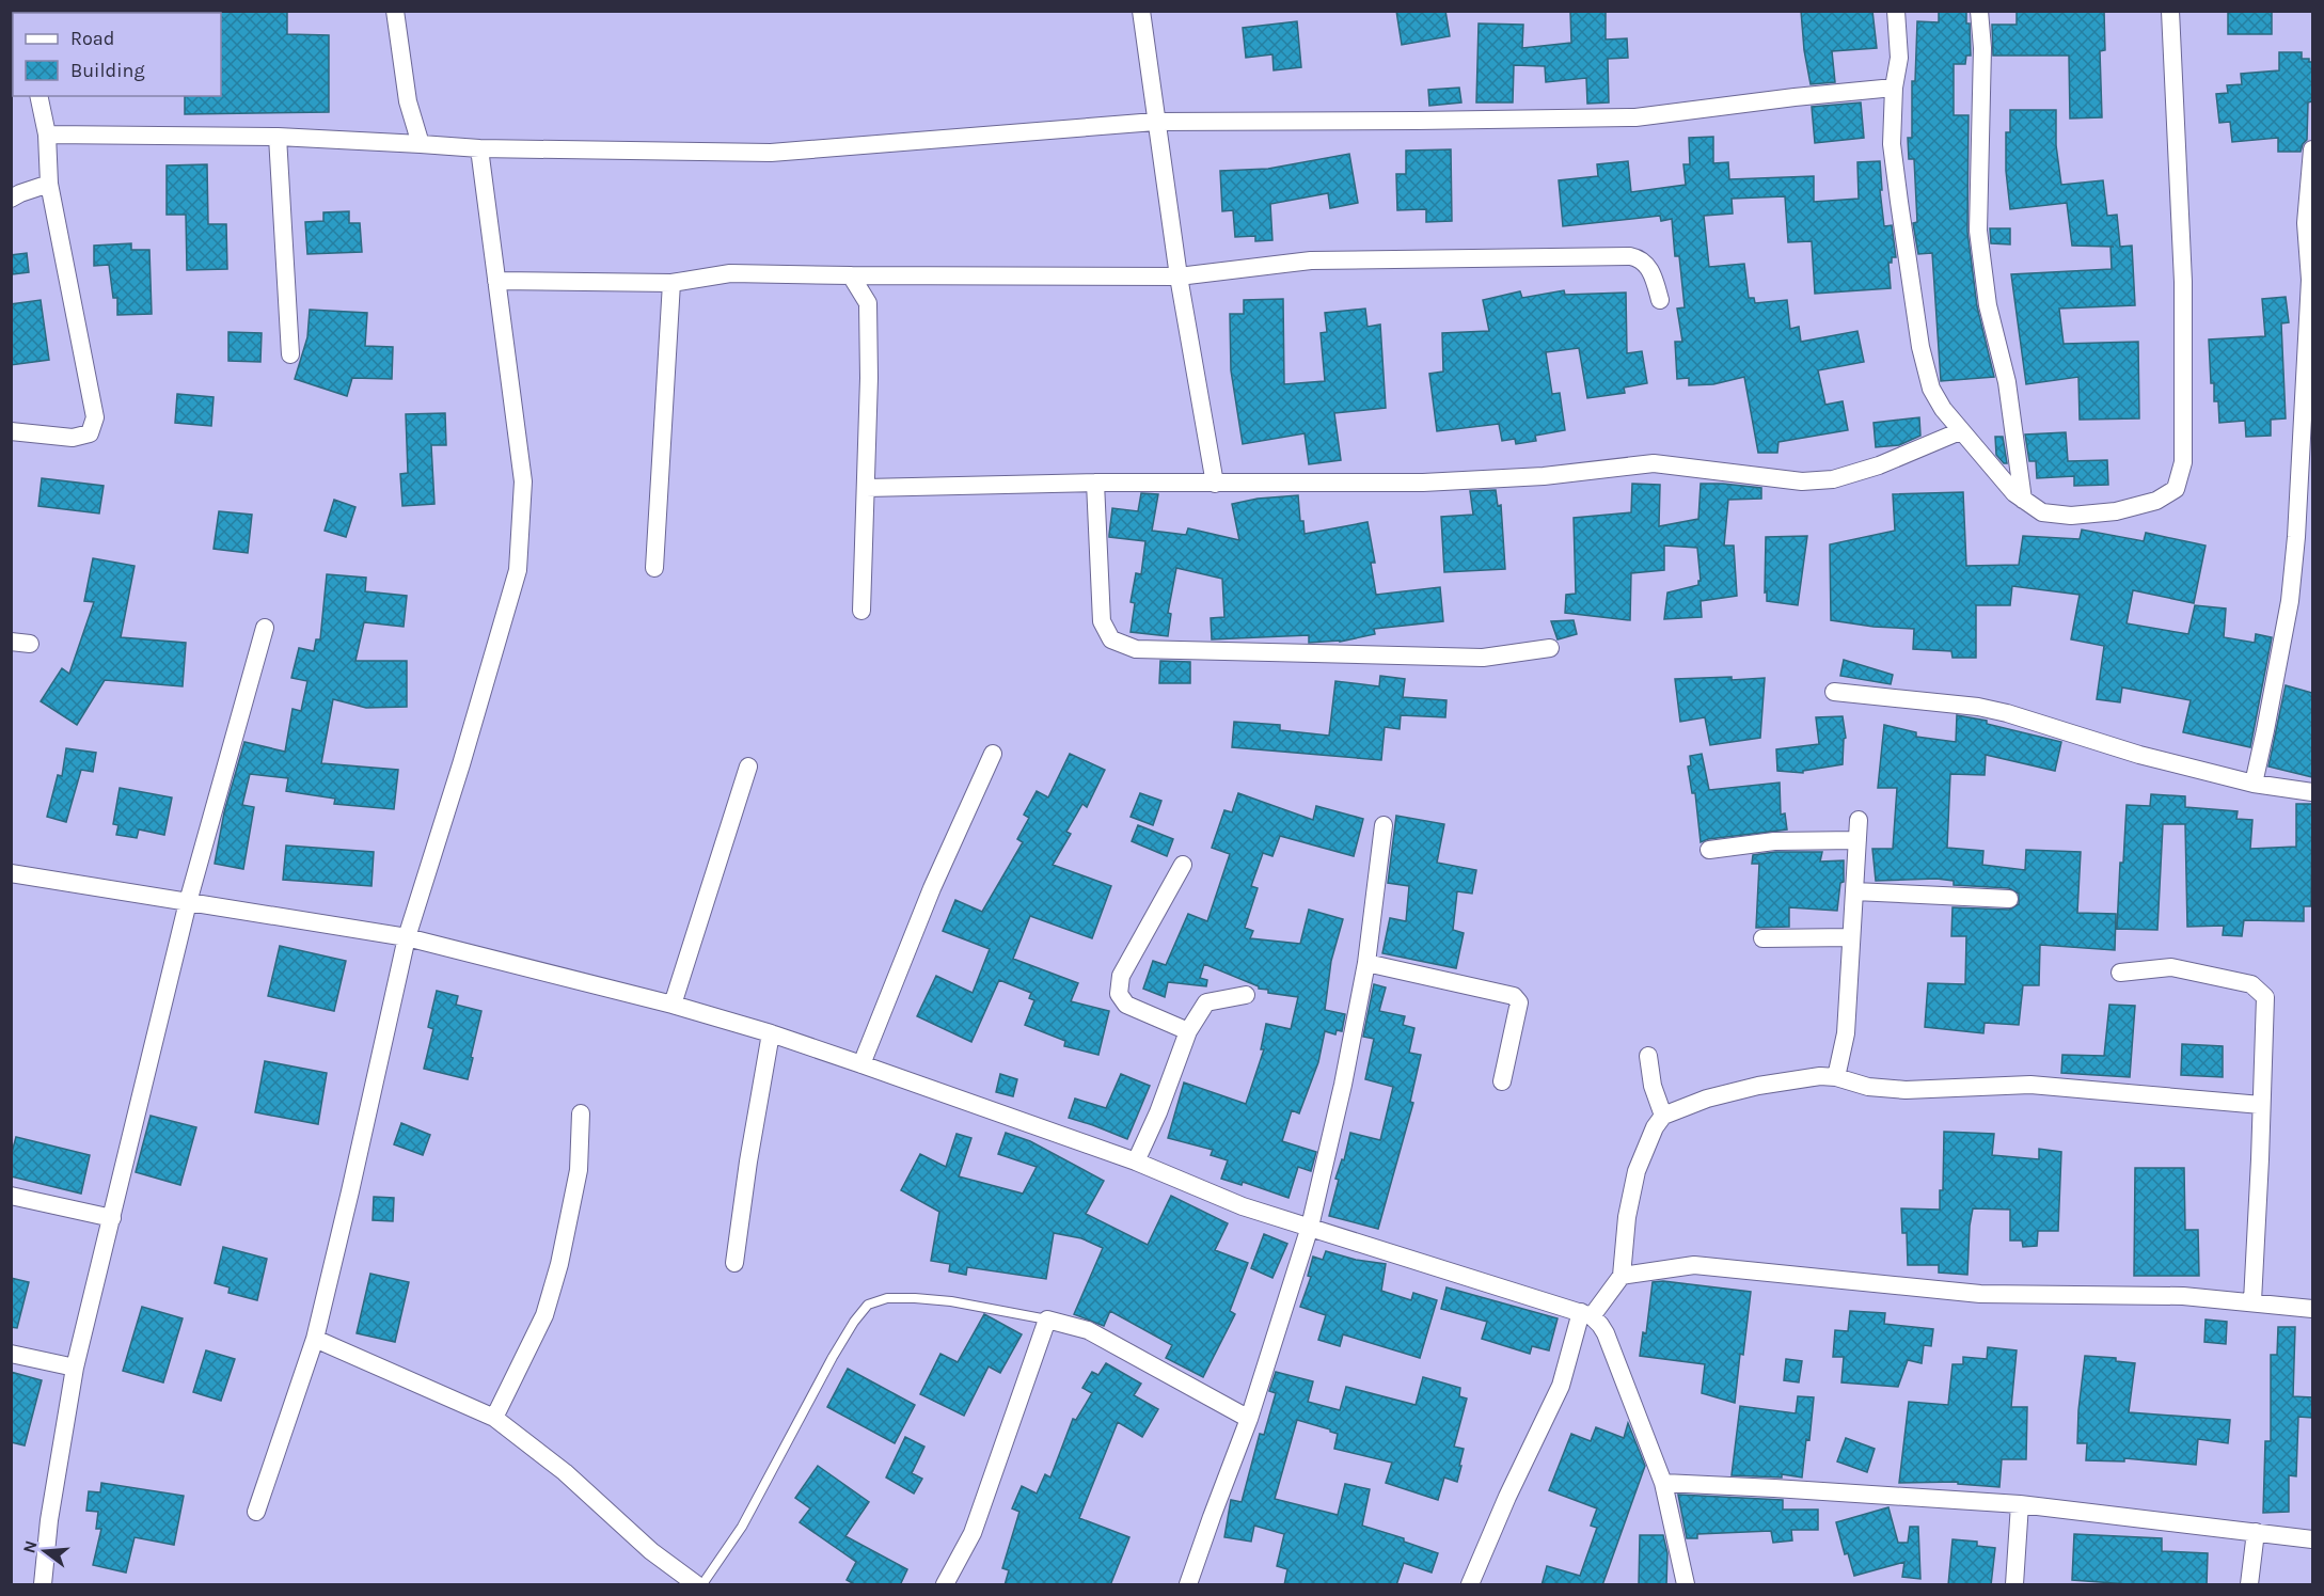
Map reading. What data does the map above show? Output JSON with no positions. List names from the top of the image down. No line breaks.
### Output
{"legend":["Road","Building"],"north":"left"}
